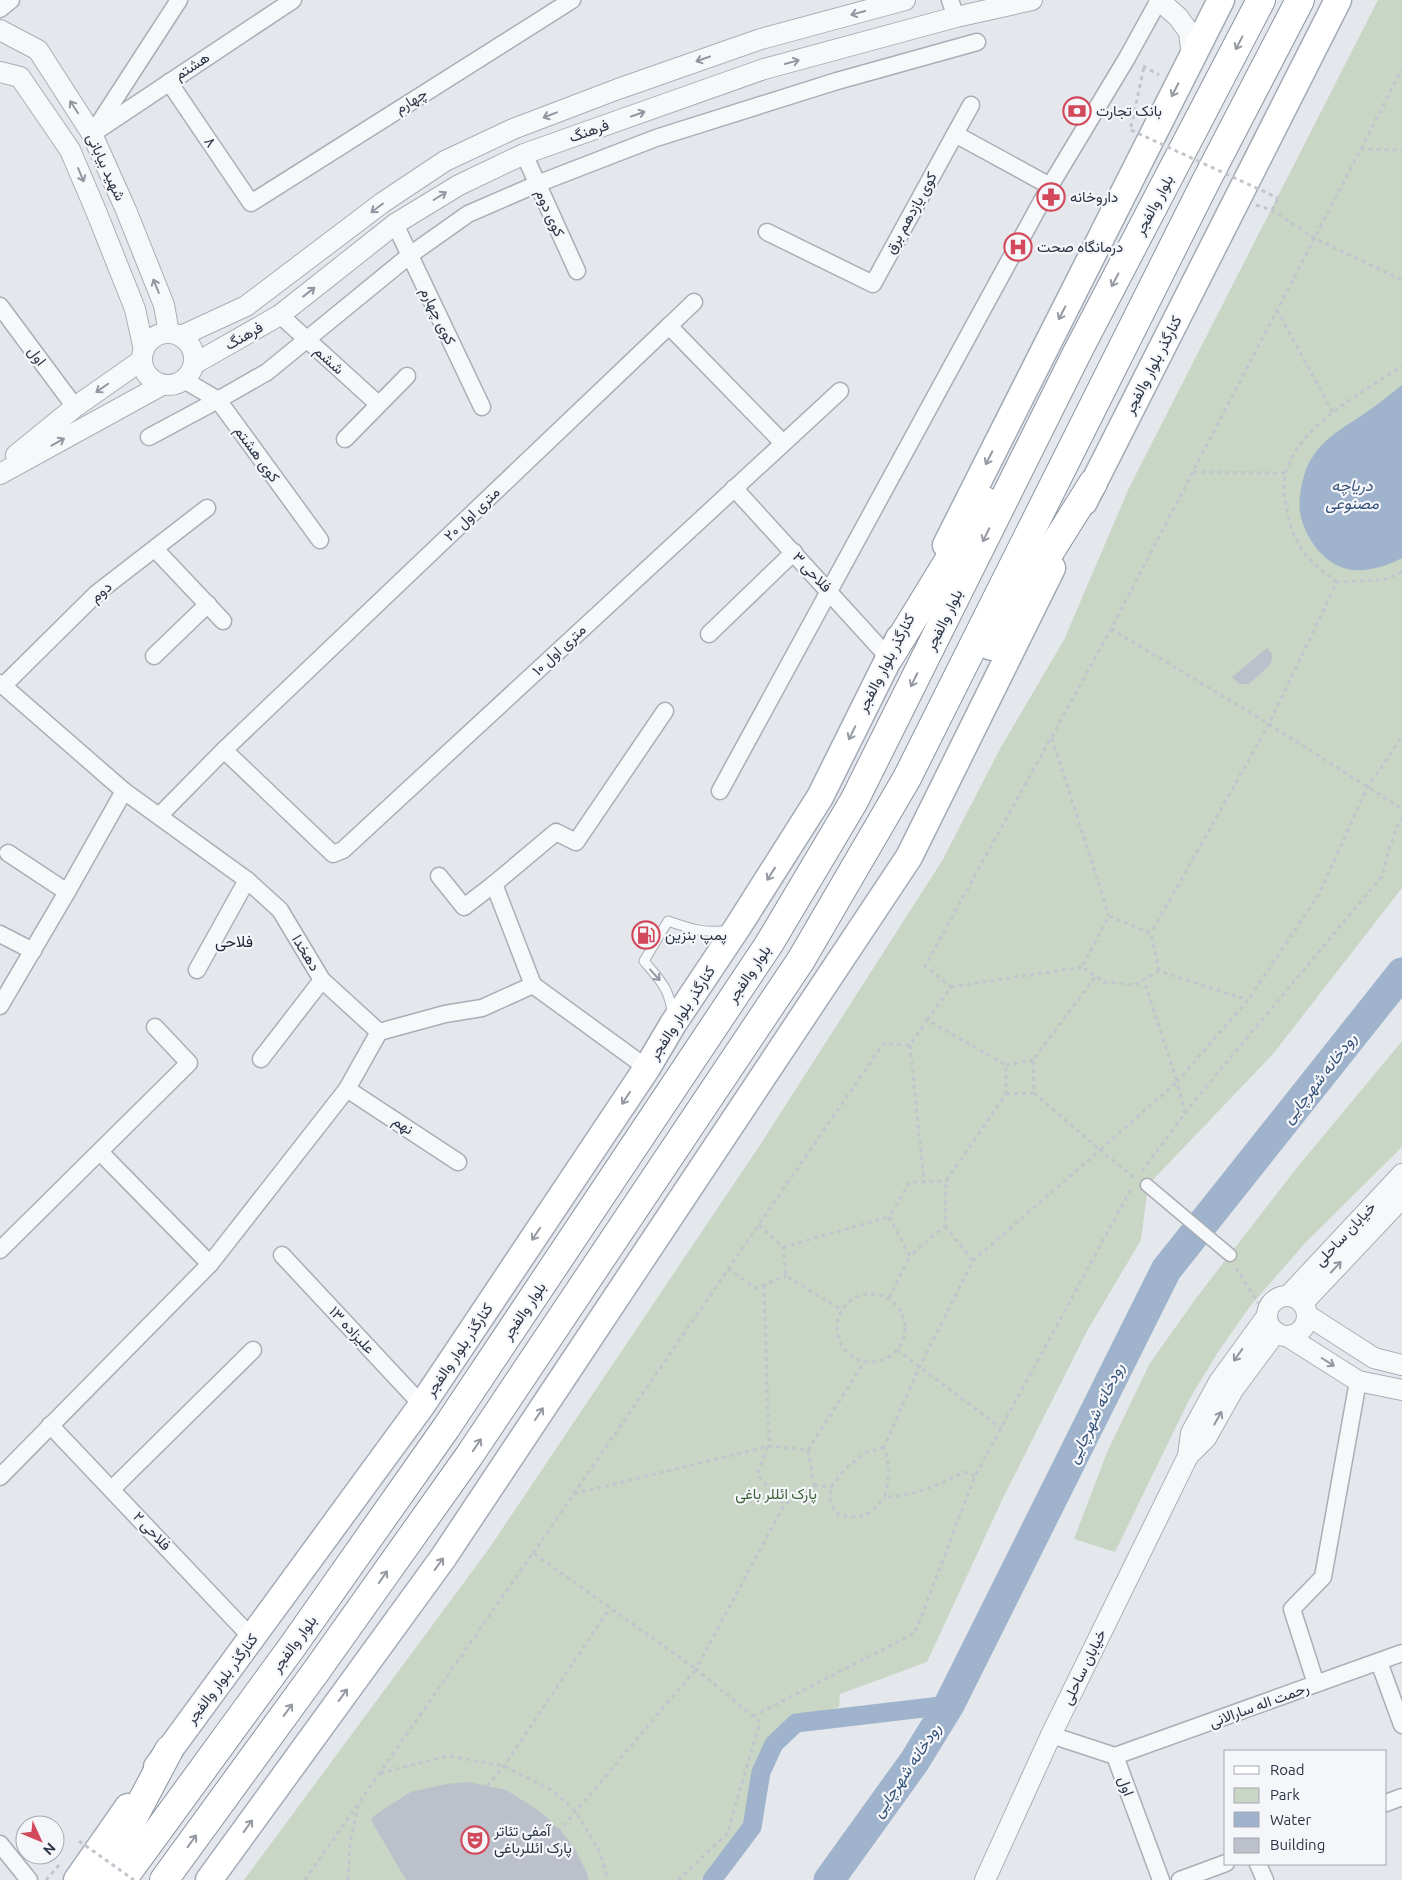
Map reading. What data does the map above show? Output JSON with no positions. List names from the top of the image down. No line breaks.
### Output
{"streets":{"highway":["بلوار والفجر"],"main road":["کنارگذر بلوار والفجر"],"street":["هشتم","چهارم","فرهنگ","۸","شهید بیابانی","کوی دوم","کوی یازدهم برق","کوی چهارم","اول","ششم","کوی هشتم","۲۰ متری اول","فلاحی ۳","دوم","۱۰ متری اول","دهخدا","نهم","خیابان ساحلی","۱۳ علیزاده","فلاحی ۲","رحمت اله سارالانی"]},"crossings":[["هشتم","۸"],["هشتم","شهید بیابانی"],["چهارم","۸"],["فرهنگ","شهید بیابانی"],["فرهنگ","کوی دوم"],["فرهنگ","کوی چهارم"],["فرهنگ","ششم"],["فرهنگ","کوی هشتم"],["شهید بیابانی","کوی هشتم"],["اول","خیابان ساحلی"],["اول","رحمت اله سارالانی"],["کنارگذر بلوار والفجر","فلاحی ۳"],["کنارگذر بلوار والفجر","۱۳ علیزاده"],["کنارگذر بلوار والفجر","فلاحی ۲"],["۲۰ متری اول","۱۰ متری اول"],["۲۰ متری اول","دهخدا"],["فلاحی ۳","۱۰ متری اول"],["دوم","دهخدا"]],"districts":["فلاحی"],"water":["دریاچه مصنوعی","رودخانه شهرچایی"],"parks":["پارک ائللر باغی"],"places":{"bank":["بانک تجارت"],"pharmacy":["داروخانه"],"hospital":["درمانگاه صحت"],"fuel station":["پمپ بنزین"],"theatre":["آمفی تئاتر پارک ائللرباغی"]},"legend":["Road","Park","Water","Building"],"north":"bottom right"}
